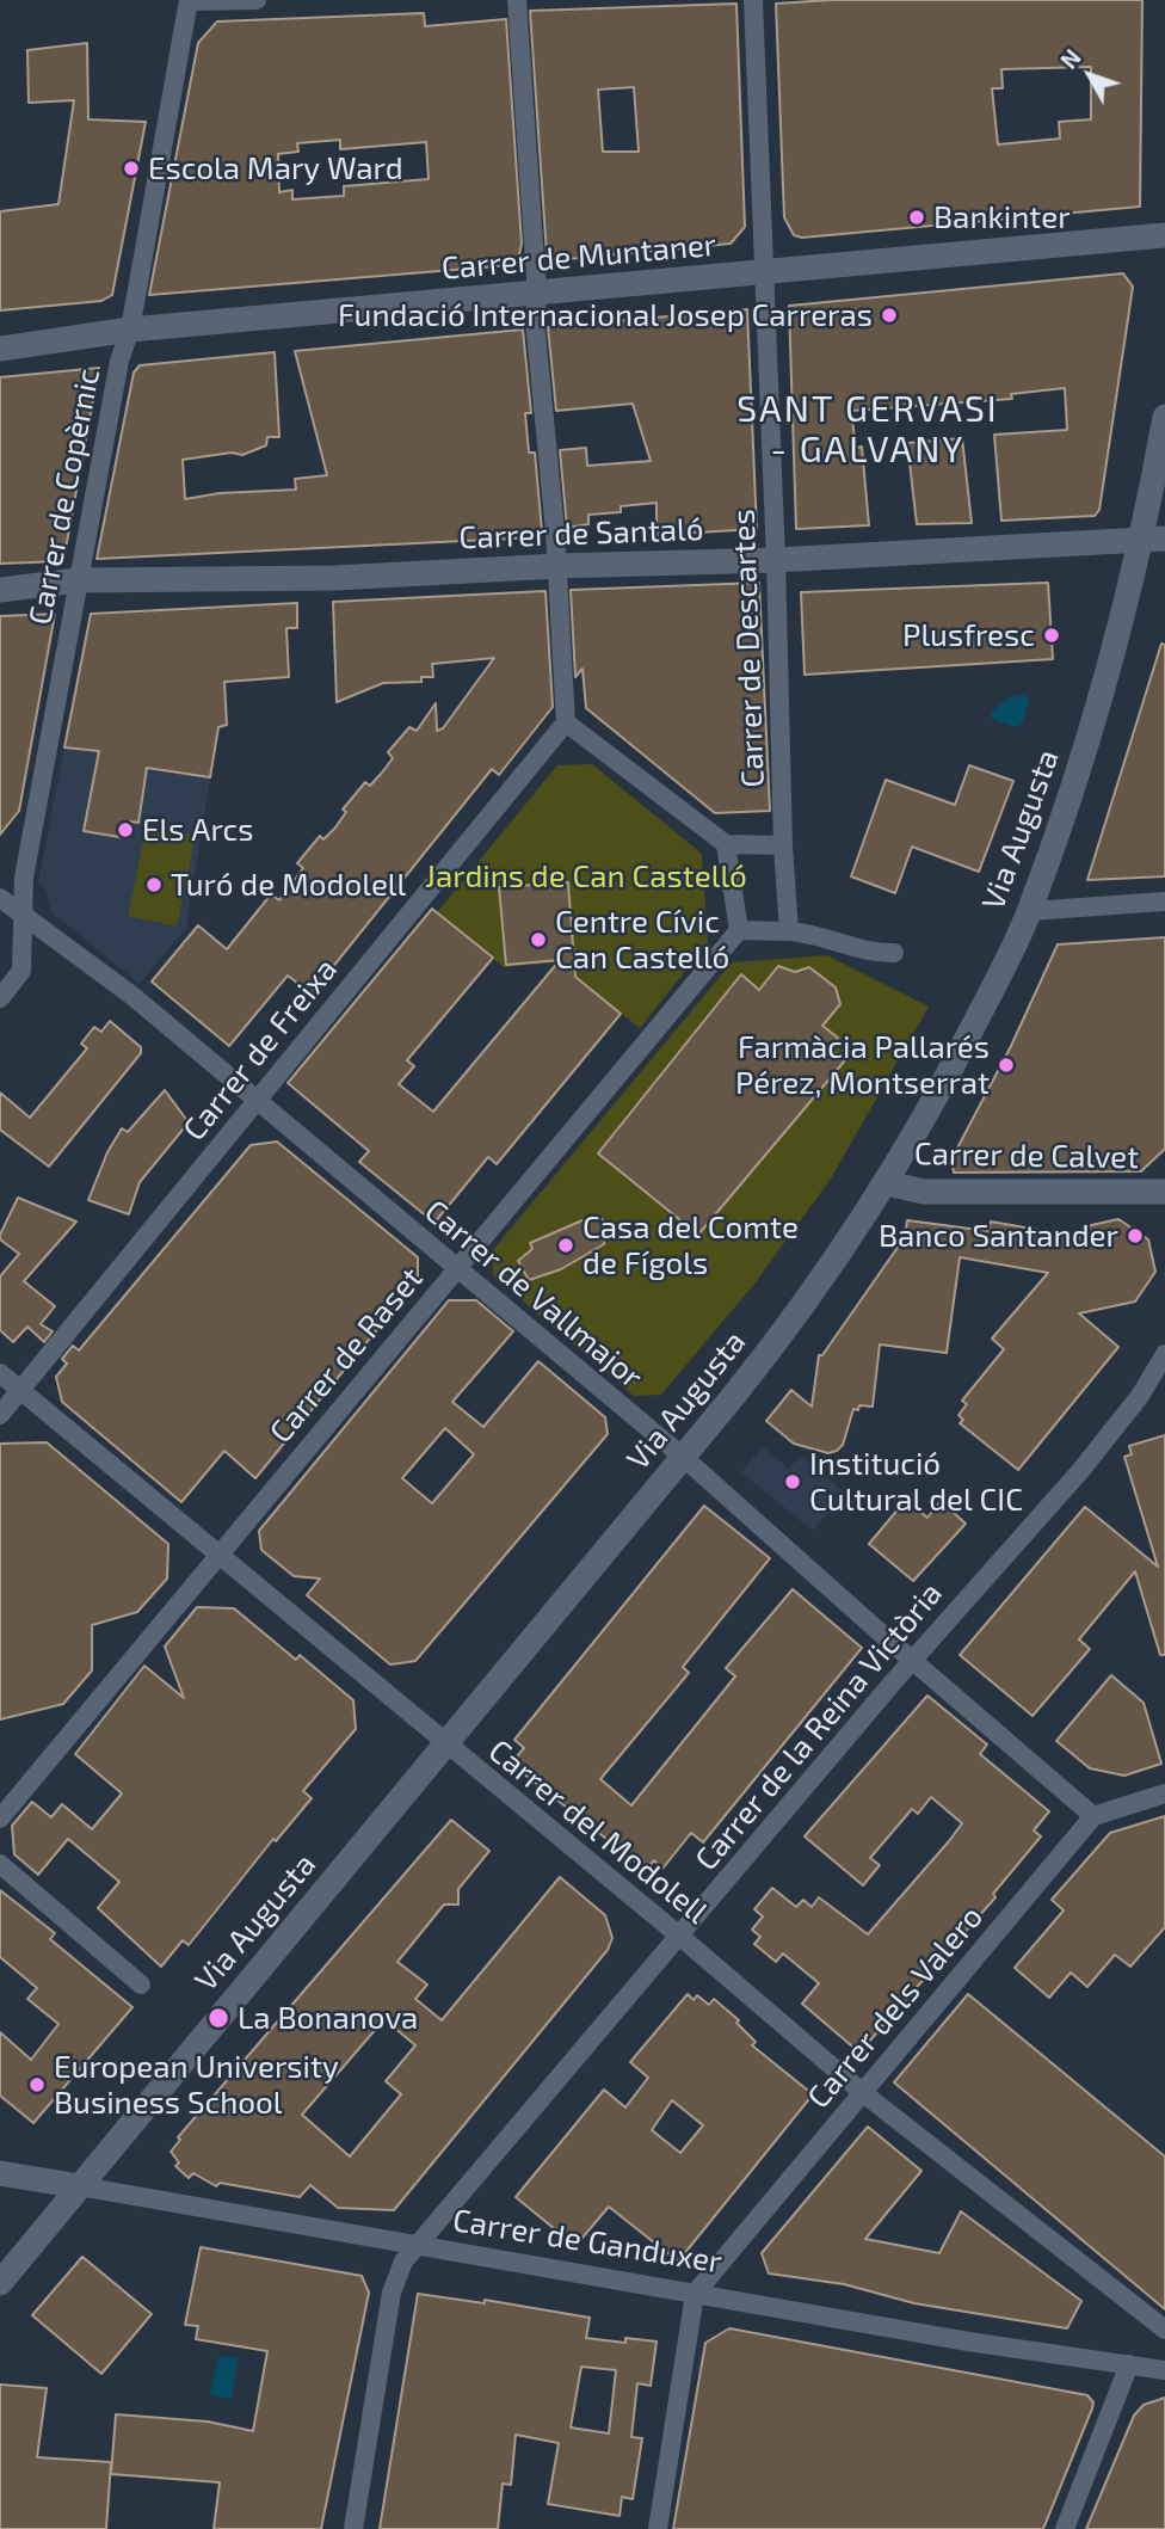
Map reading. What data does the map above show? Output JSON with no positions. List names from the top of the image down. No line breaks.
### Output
{"streets":{"street":["Carrer de Muntaner","Carrer de Copèrnic","Carrer de Santaló","Carrer de Descartes","Via Augusta","Carrer de Freixa","Carrer de Calvet","Carrer de Vallmajor","Carrer de Raset","Carrer de la Reina Victòria","Carrer del Modolell","Carrer dels Valero","Carrer de Ganduxer"]},"crossings":[["Carrer de Muntaner","Carrer de Copèrnic"],["Carrer de Muntaner","Carrer de Descartes"],["Carrer de Copèrnic","Carrer de Santaló"],["Carrer de Copèrnic","Carrer de Vallmajor"],["Carrer de Santaló","Carrer de Descartes"],["Carrer de Santaló","Via Augusta"],["Via Augusta","Carrer de Calvet"],["Via Augusta","Carrer de Vallmajor"],["Via Augusta","Carrer del Modolell"],["Via Augusta","Carrer de Ganduxer"],["Carrer de Freixa","Carrer de Vallmajor"],["Carrer de Freixa","Carrer del Modolell"],["Carrer de Vallmajor","Carrer de Raset"],["Carrer de Vallmajor","Carrer de la Reina Victòria"],["Carrer de Vallmajor","Carrer dels Valero"],["Carrer de Raset","Carrer del Modolell"],["Carrer de la Reina Victòria","Carrer del Modolell"],["Carrer de la Reina Victòria","Carrer de Ganduxer"],["Carrer del Modolell","Carrer dels Valero"],["Carrer dels Valero","Carrer de Ganduxer"]],"districts":["SANT GERVASI - GALVANY"],"parks":["Jardins de Can Castelló"],"places":["Escola Mary Ward","Bankinter","Fundació Internacional Josep Carreras","Plusfresc","Els Arcs","Turó de Modolell","Centre Cívic Can Castelló","Farmàcia Pallarés Pérez, Montserrat","Banco Santander","Casa del Comte de Fígols","Institució Cultural del CIC","La Bonanova","European University Business School"],"north":"top left"}
